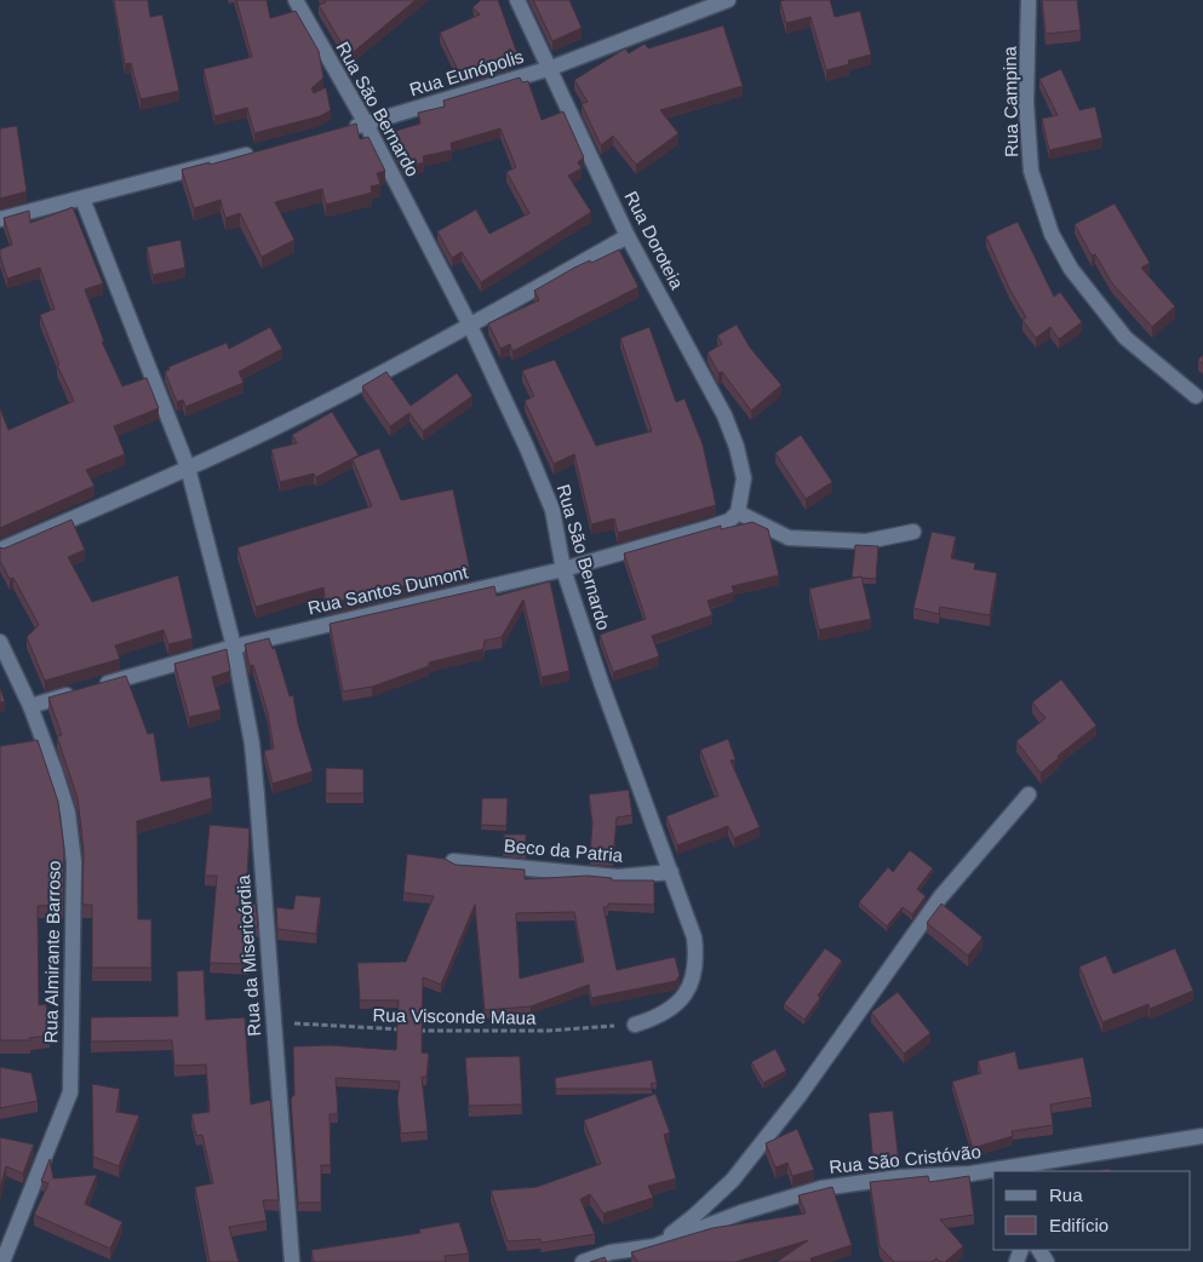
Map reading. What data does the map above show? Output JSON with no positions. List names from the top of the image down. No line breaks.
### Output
{"streets":{"street":["Rua Eunópolis","Rua Campina","Rua São Bernardo","Rua Doroteia","Rua Santos Dumont","Beco da Patria","Rua Almirante Barroso","Rua da Misericórdia","Rua São Cristóvão"],"path":["Rua Visconde Maua"]},"crossings":[["Rua Eunópolis","Rua São Bernardo"],["Rua Eunópolis","Rua Doroteia"],["Rua São Bernardo","Rua Santos Dumont"],["Rua São Bernardo","Beco da Patria"],["Rua São Bernardo","Rua Visconde Maua"],["Rua Doroteia","Rua Santos Dumont"],["Rua Santos Dumont","Rua Almirante Barroso"],["Rua Santos Dumont","Rua da Misericórdia"],["Rua da Misericórdia","Rua Visconde Maua"]],"legend":["Rua","Edifício"]}
